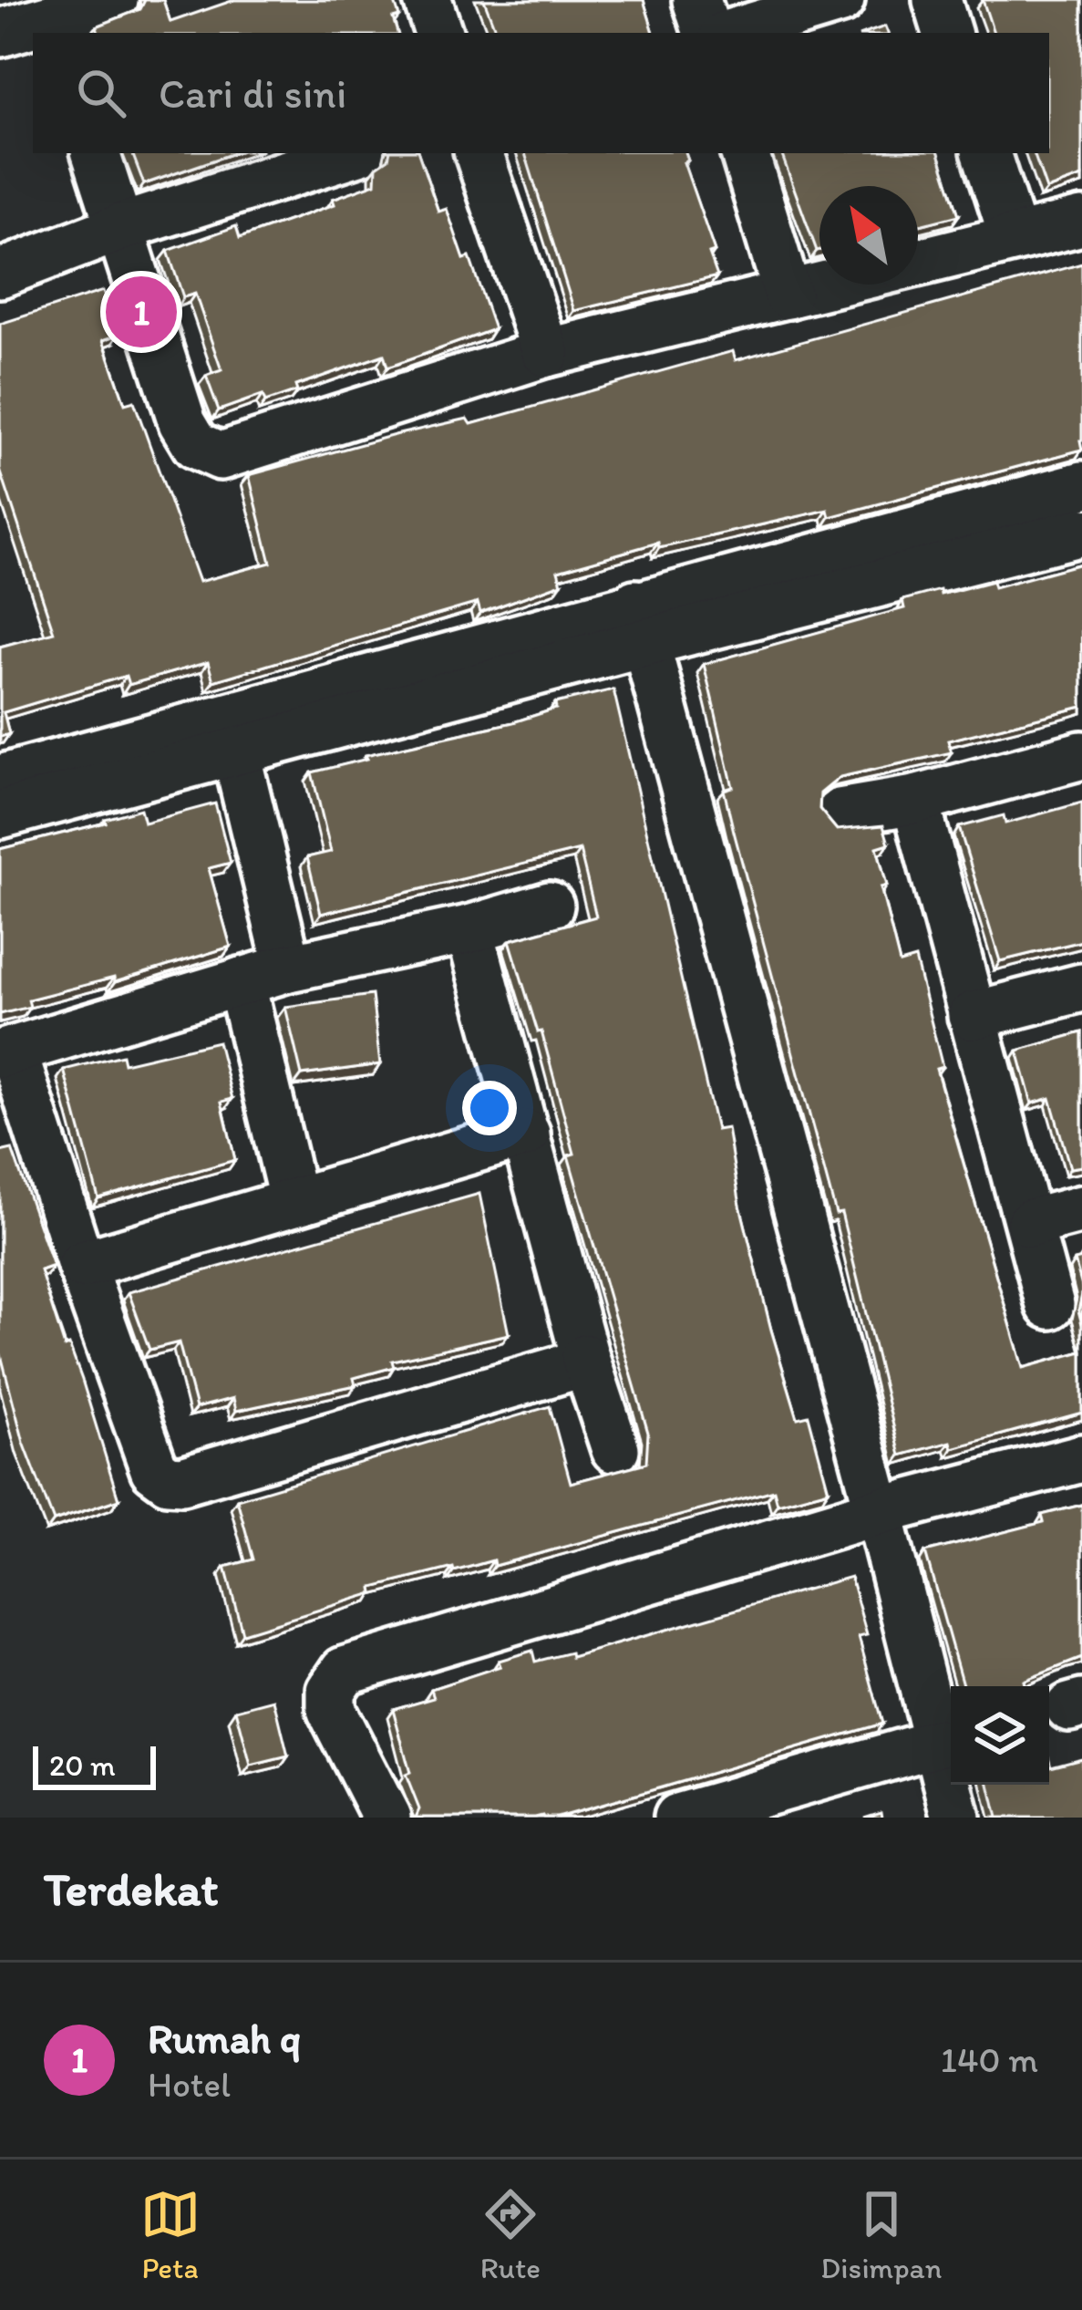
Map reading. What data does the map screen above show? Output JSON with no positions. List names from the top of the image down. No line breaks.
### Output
{"scale_bar":"20 m","north":"top left","page":{"search":"Cari di sini","pins":"1","scale":"20 m","heading":"Terdekat","list":[{"mark":"1","name":"Rumah q","note":"Hotel","value":"140 m"}],"nav":["Peta","Rute","Disimpan"]}}
